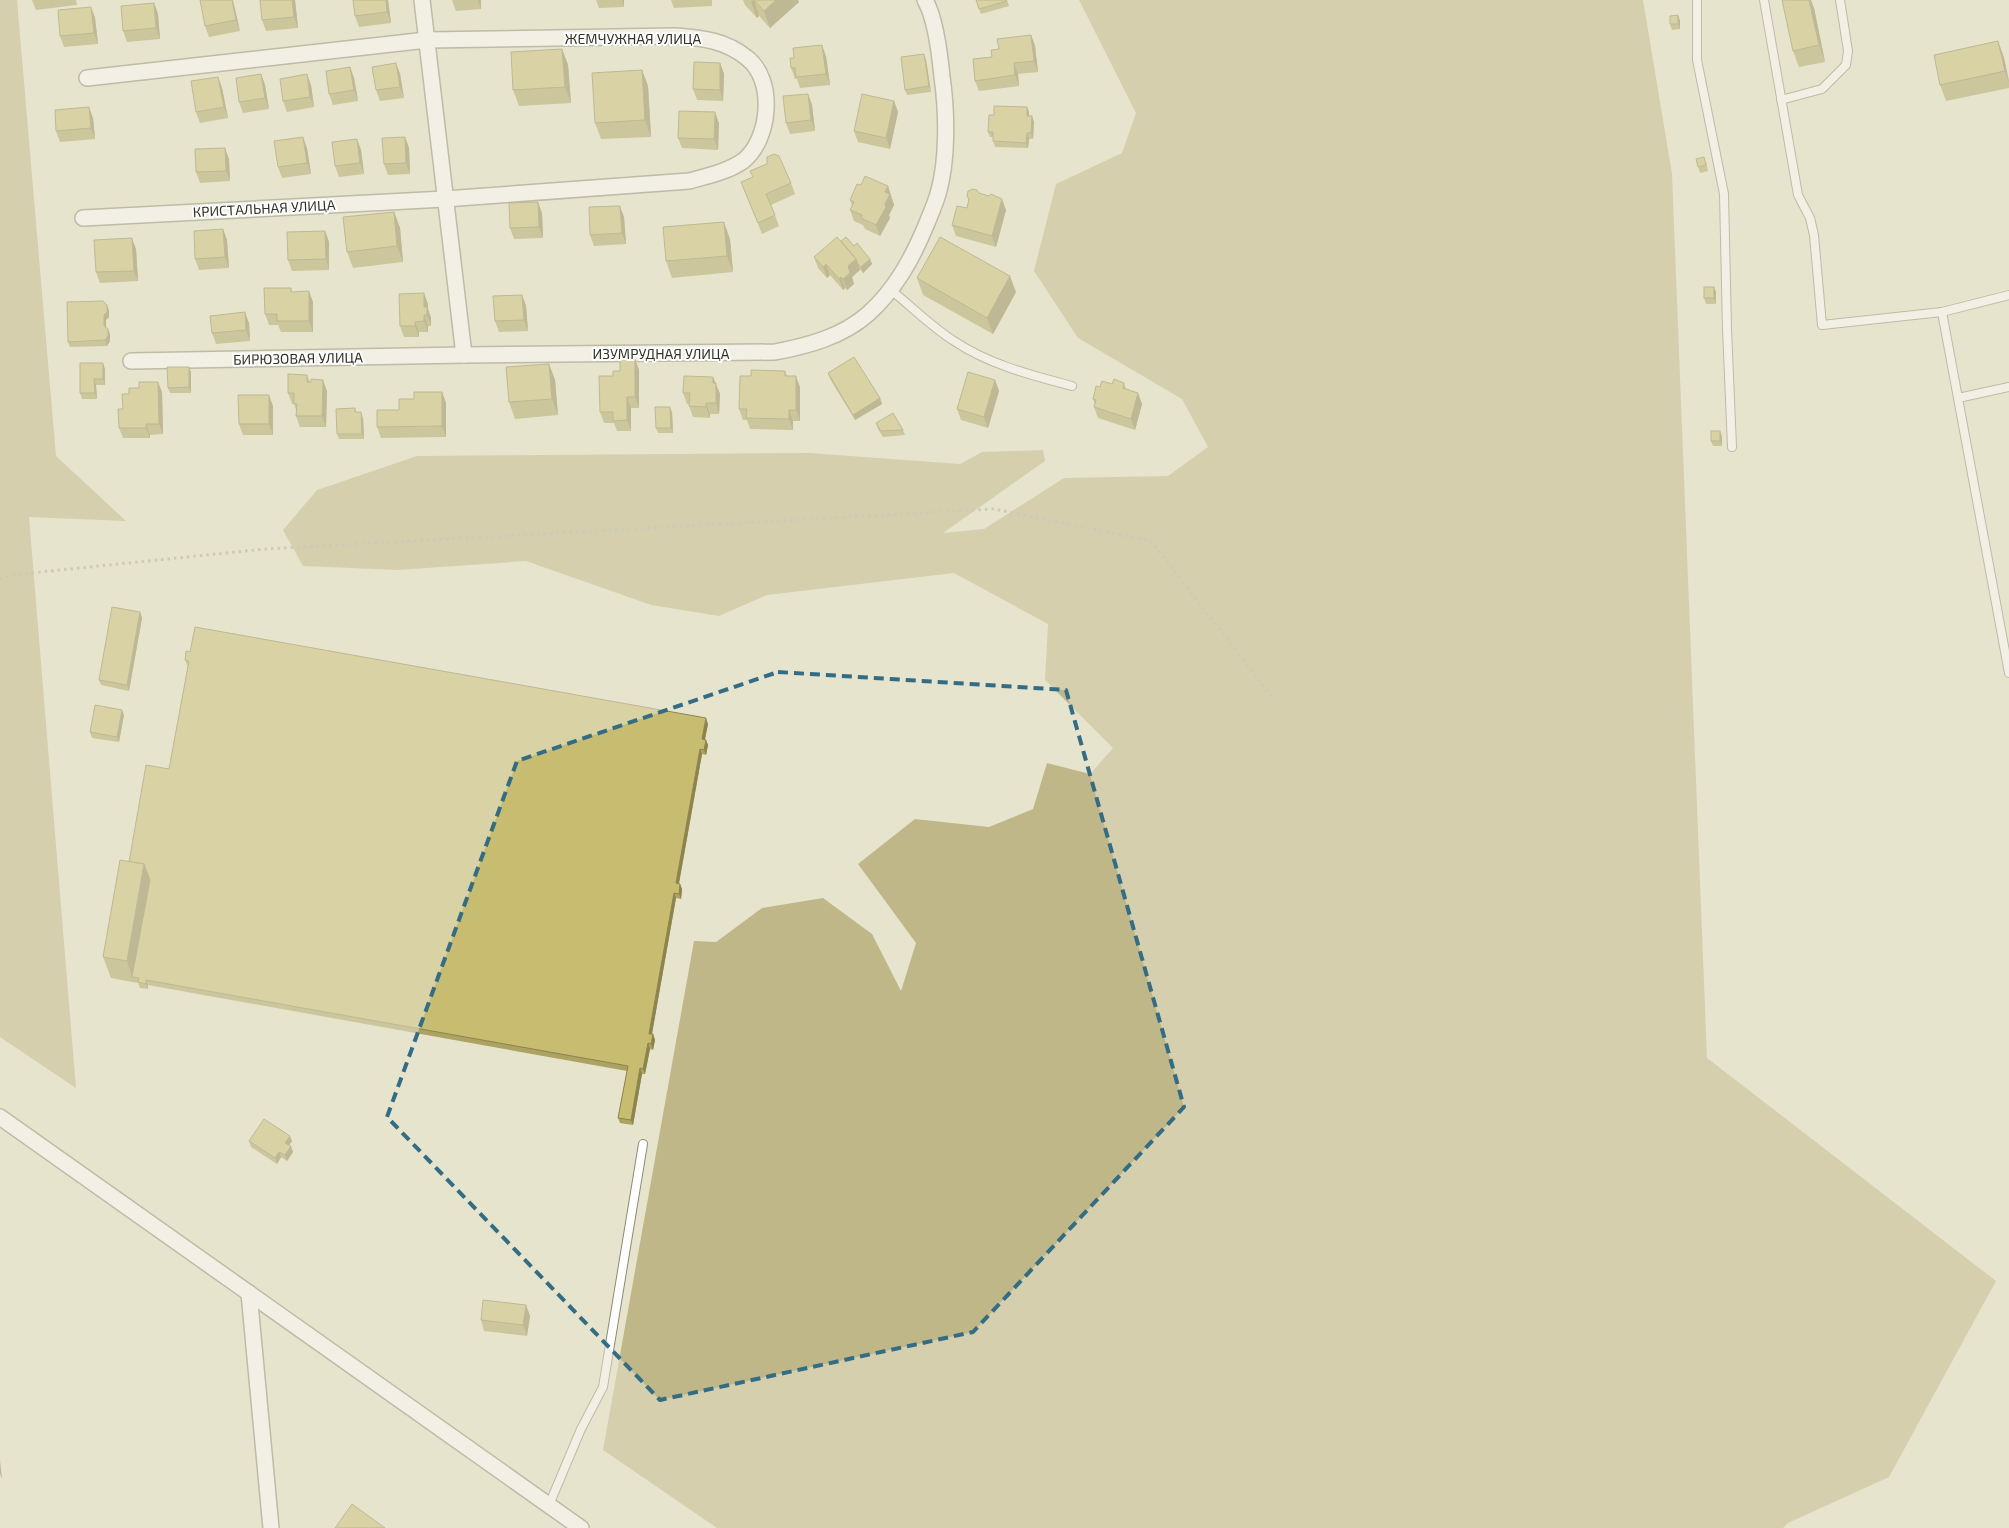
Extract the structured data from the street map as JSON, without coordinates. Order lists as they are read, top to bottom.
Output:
{
  "streets": {
    "street": [
      "ЖЕМЧУЖНАЯ УЛИЦА",
      "КРИСТАЛЬНАЯ УЛИЦА",
      "ИЗУМРУДНАЯ УЛИЦА",
      "БИРЮЗОВАЯ УЛИЦА"
    ]
  },
  "crossings": [
    ["ЖЕМЧУЖНАЯ УЛИЦА", "КРИСТАЛЬНАЯ УЛИЦА"],
    ["ИЗУМРУДНАЯ УЛИЦА", "БИРЮЗОВАЯ УЛИЦА"]
  ]
}
